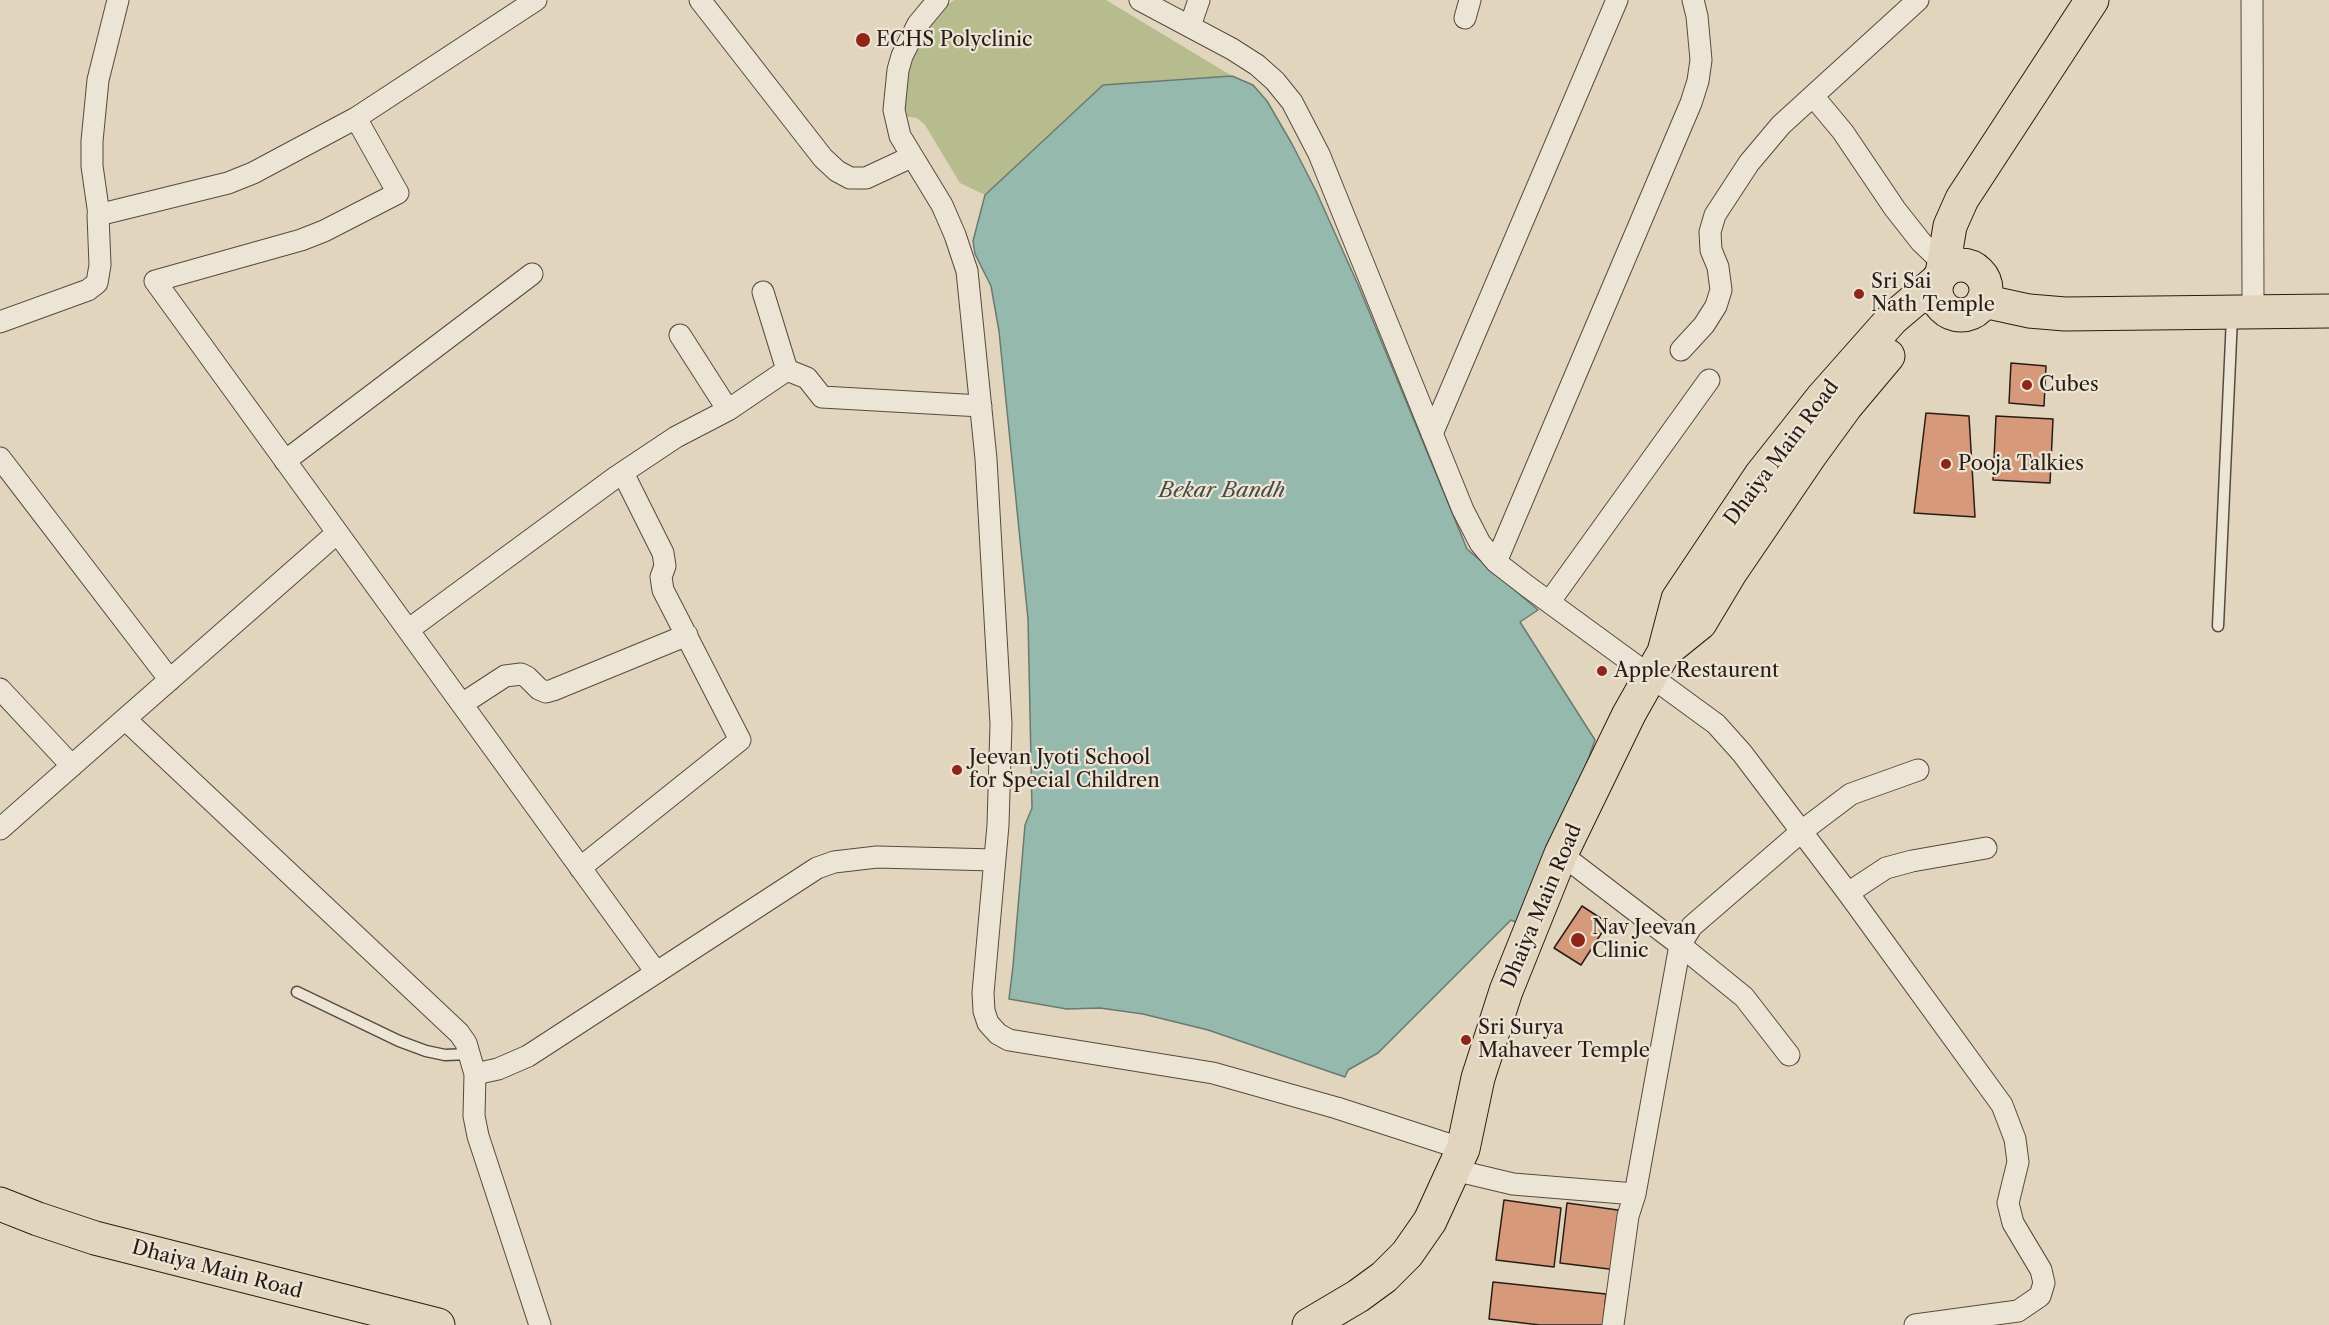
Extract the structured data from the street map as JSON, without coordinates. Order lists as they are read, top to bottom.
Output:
{
  "streets": {
    "main road": ["Dhaiya Main Road"]
  },
  "water": ["Bekar Bandh"],
  "places": [
    "ECHS Polyclinic",
    "Sri Sai Nath Temple",
    "Cubes",
    "Pooja Talkies",
    "Apple Restaurent",
    "Jeevan Jyoti School for Special Children",
    "Nav Jeevan Clinic",
    "Sri Surya Mahaveer Temple"
  ]
}
